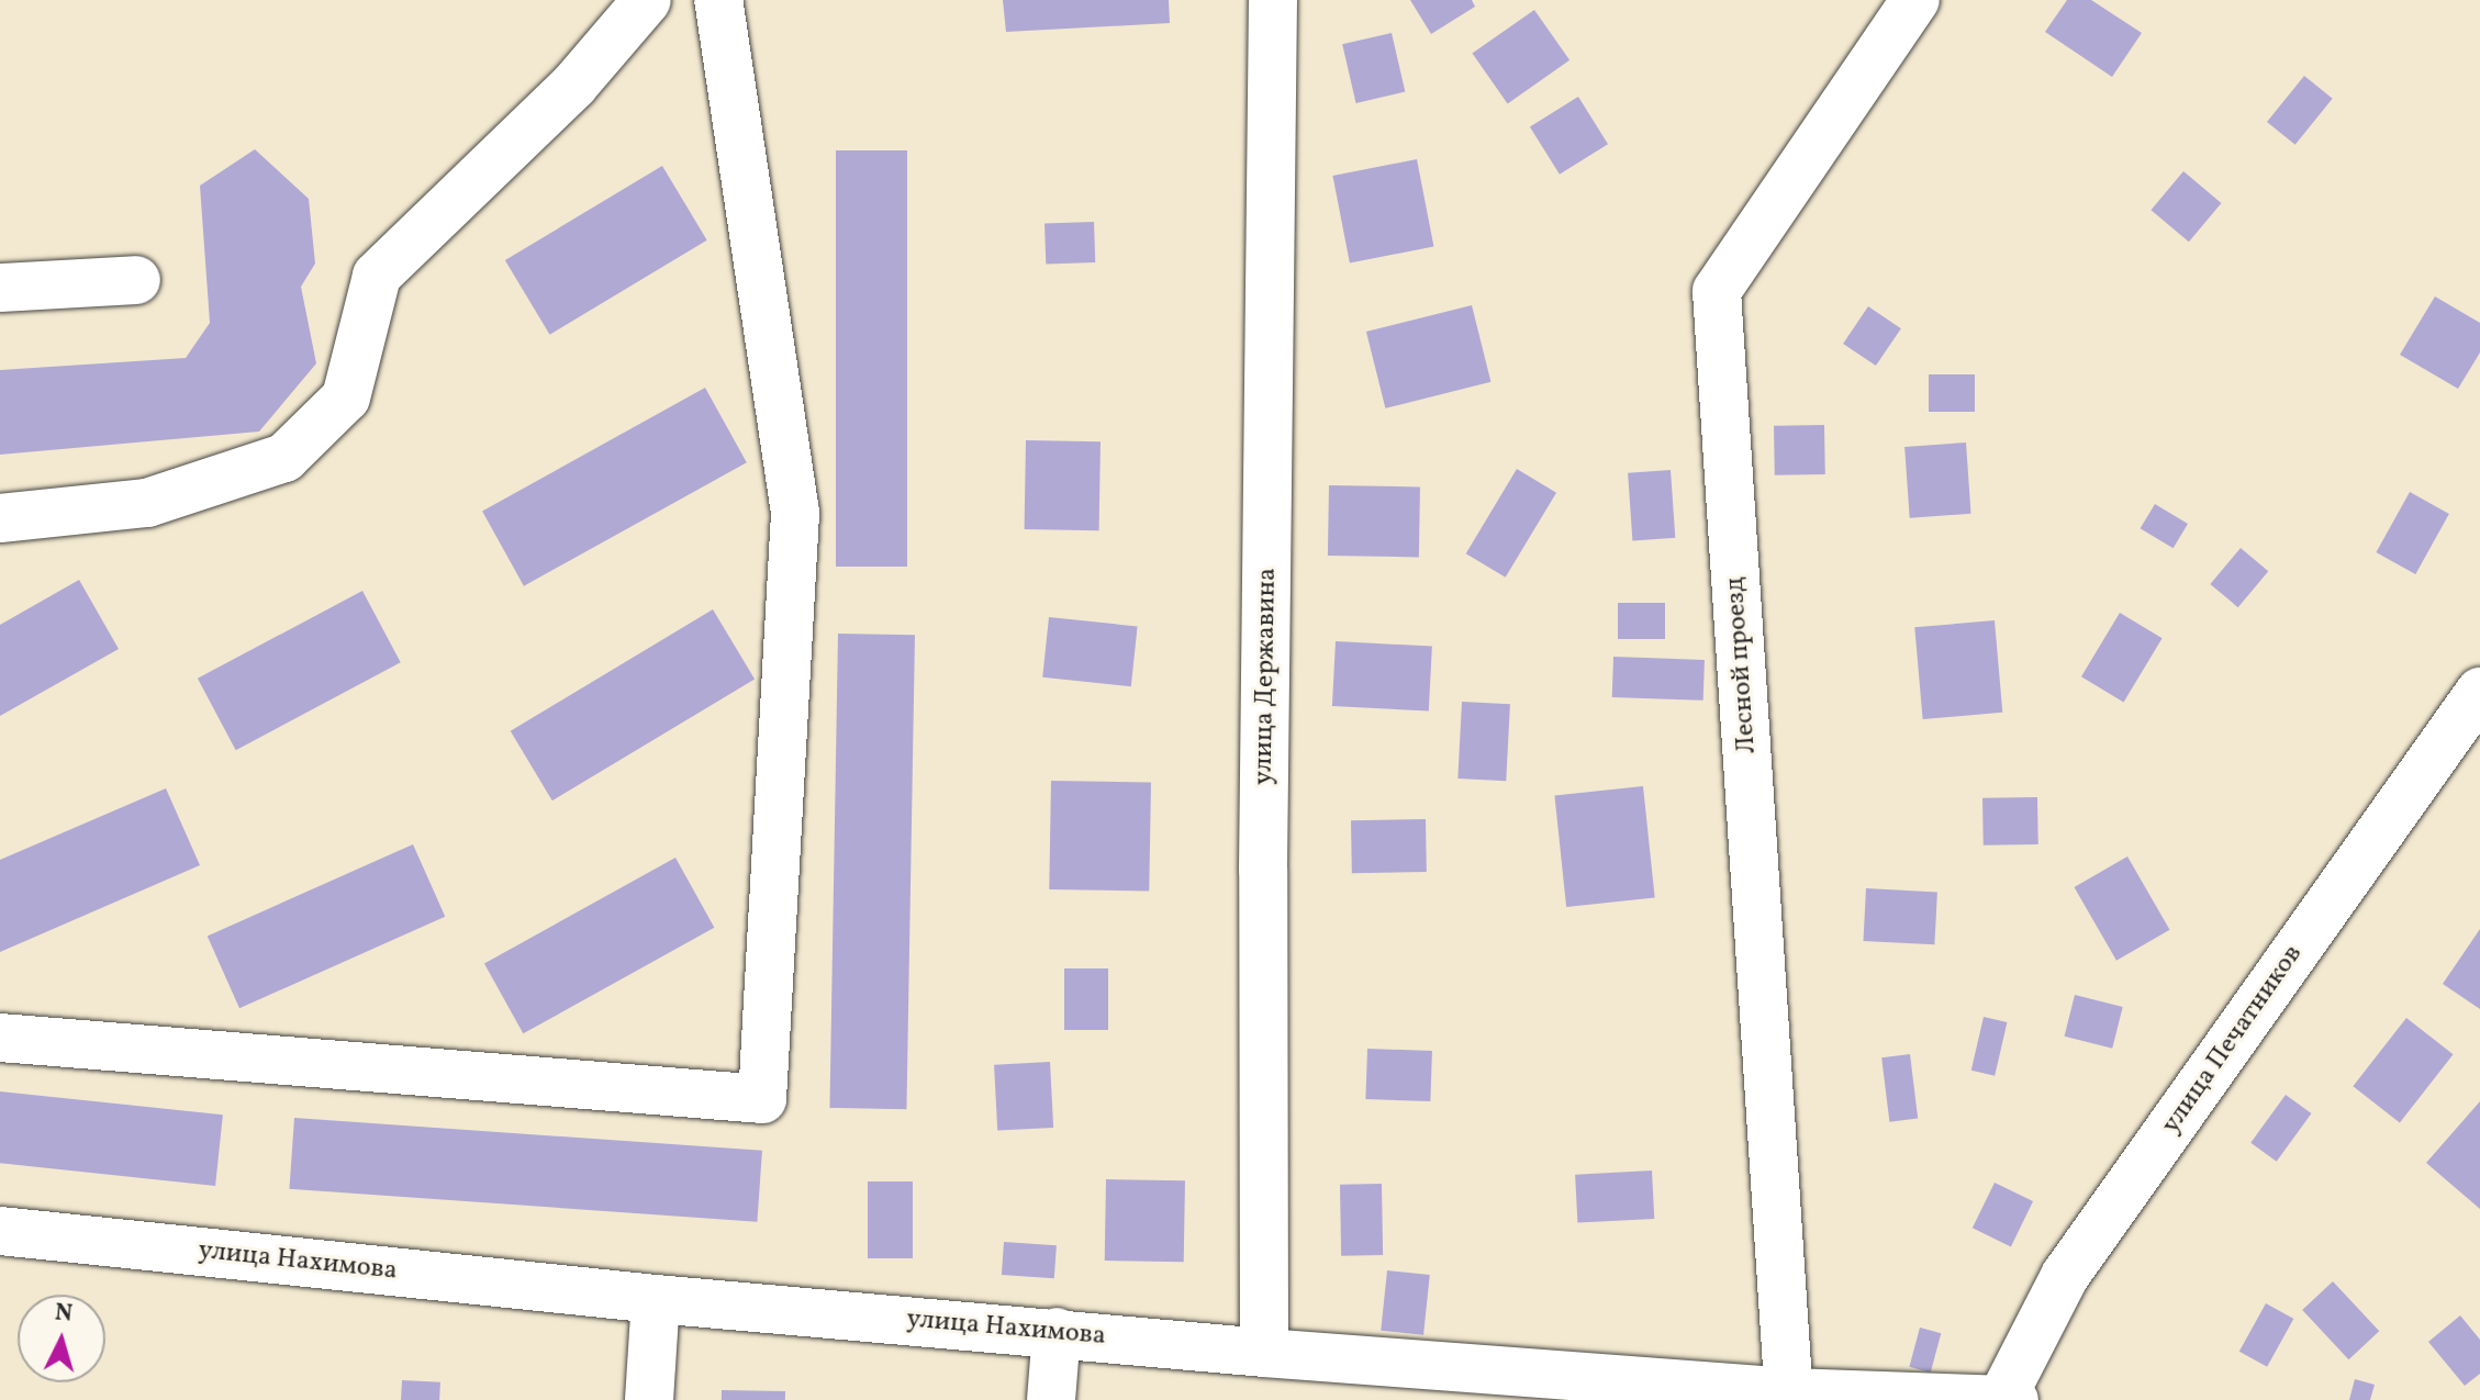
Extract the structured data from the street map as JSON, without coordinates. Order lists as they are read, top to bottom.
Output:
{
  "streets": {
    "street": [
      "Лесной проезд",
      "улица Державина",
      "улица Печатников",
      "улица Нахимова"
    ]
  },
  "crossings": [
    ["Лесной проезд", "улица Нахимова"],
    ["улица Державина", "улица Нахимова"],
    ["улица Печатников", "улица Нахимова"]
  ],
  "north": "top"
}
